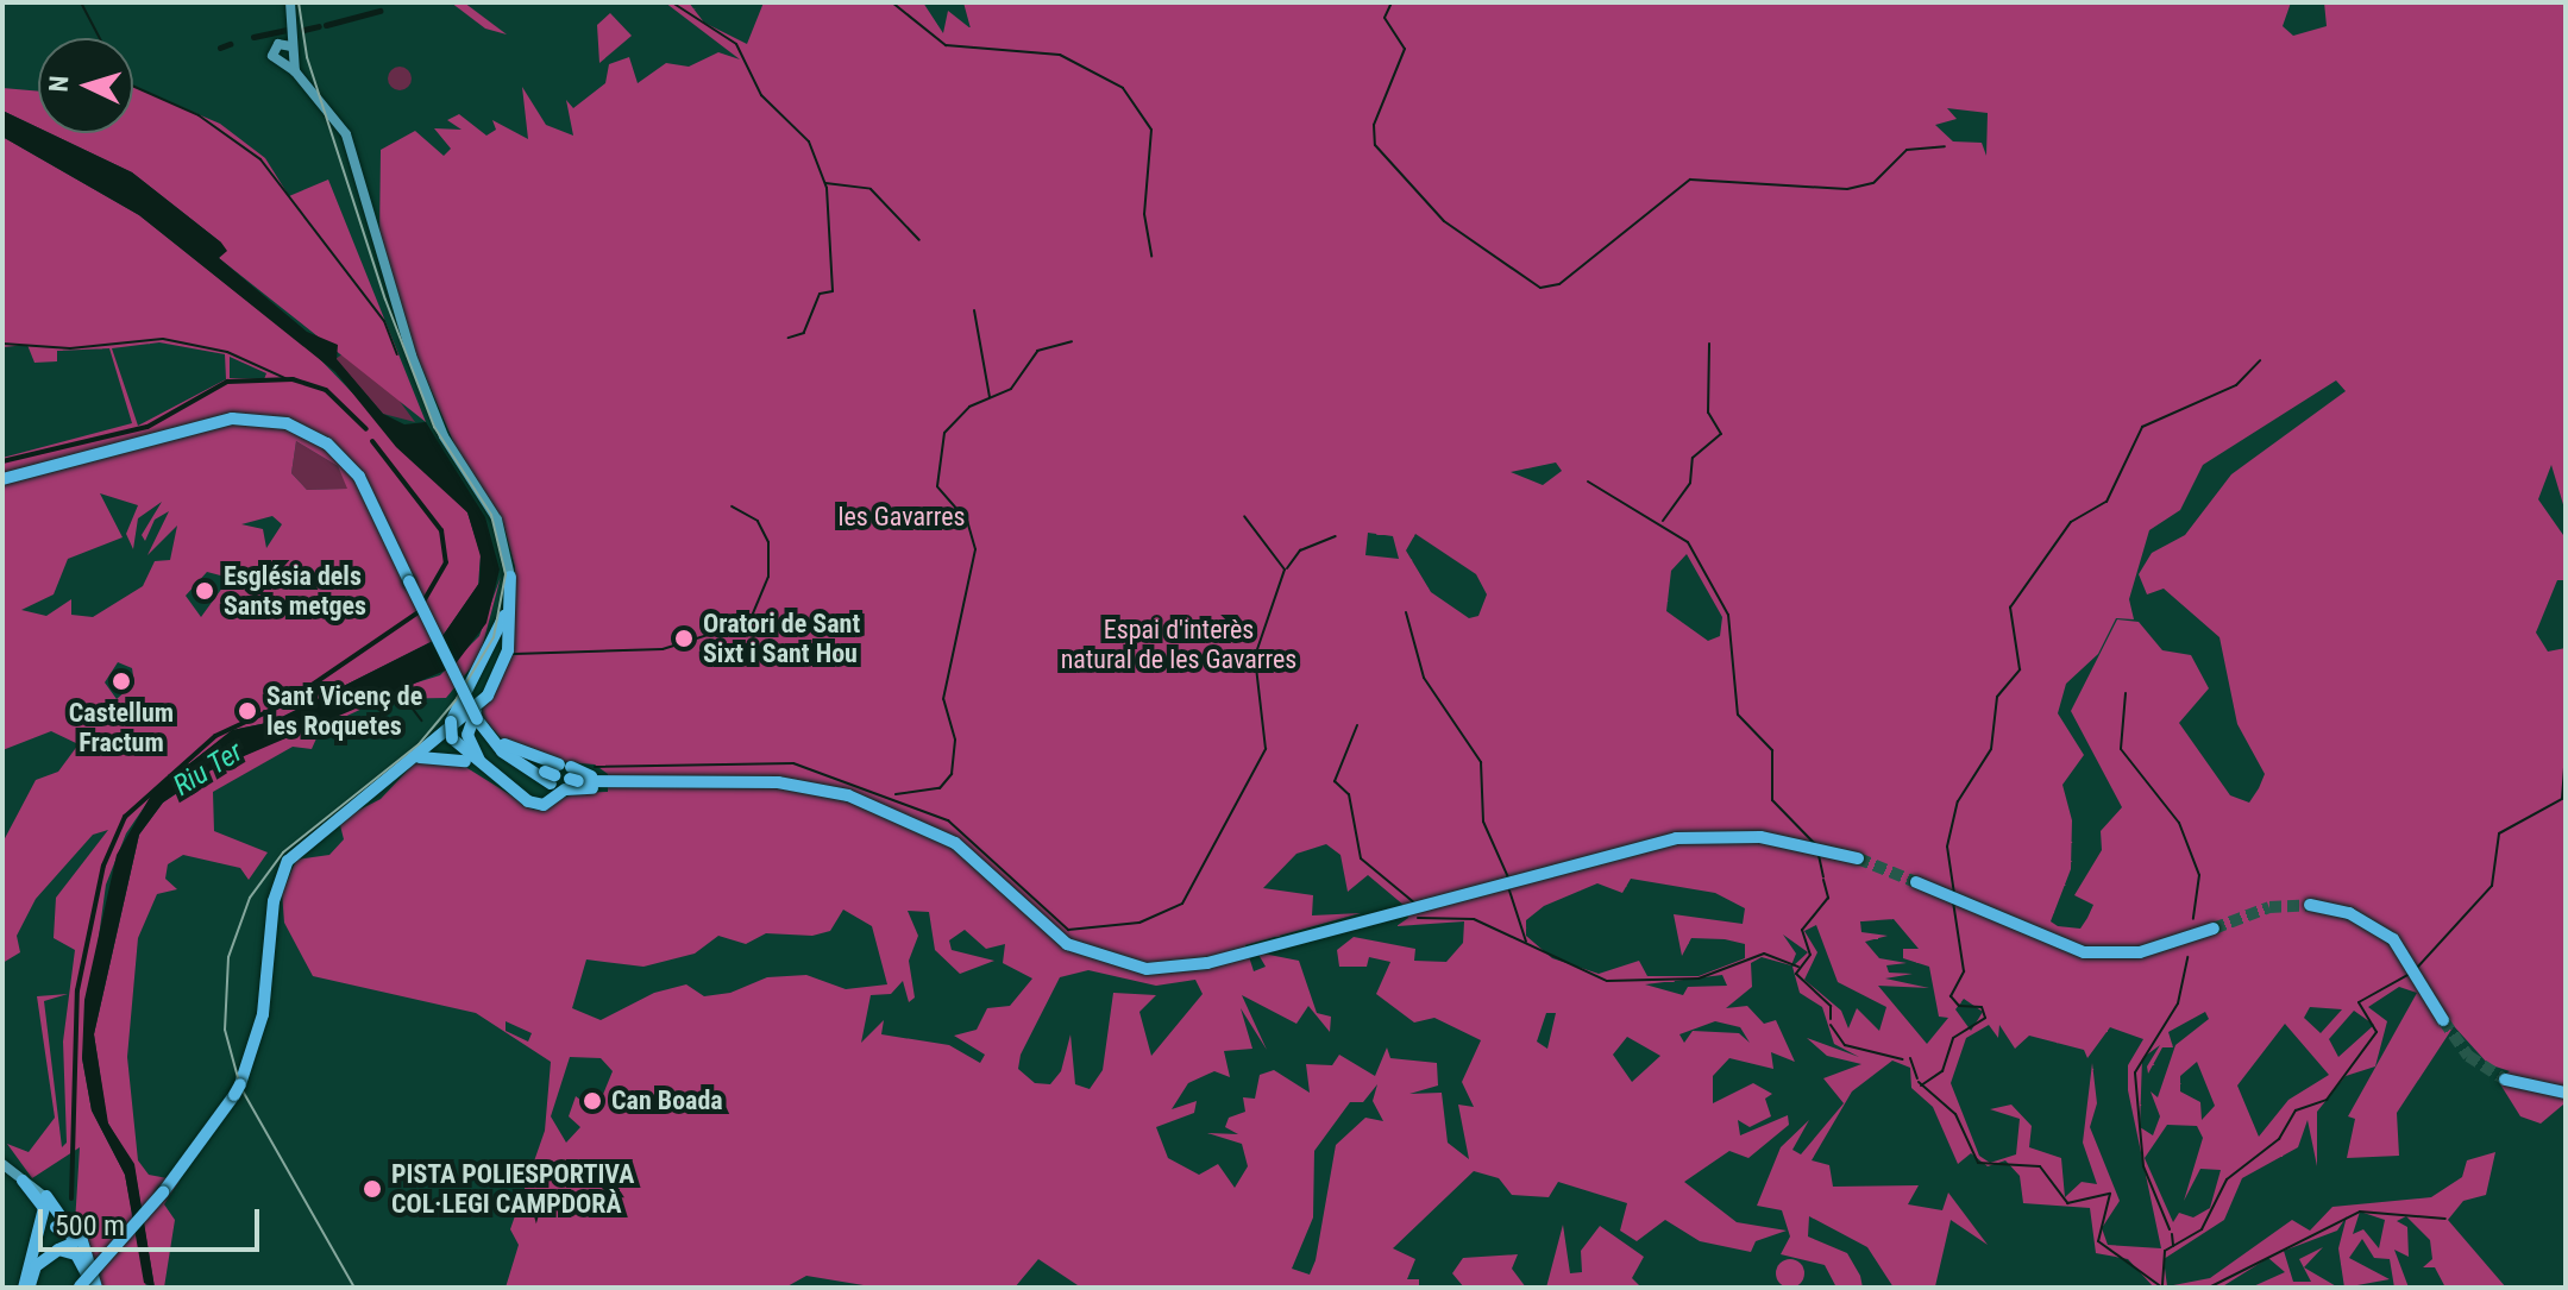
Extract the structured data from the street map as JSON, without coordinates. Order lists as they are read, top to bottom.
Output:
{
  "water": ["Riu Ter"],
  "parks": ["les Gavarres", "Espai d'interès natural de les Gavarres"],
  "places": [
    "Església dels Sants metges",
    "Oratori de Sant Sixt i Sant Hou",
    "Castellum Fractum",
    "Sant Vicenç de les Roquetes",
    "Can Boada",
    "PISTA POLIESPORTIVA COL·LEGI CAMPDORÀ"
  ],
  "scale_bar": "500 m",
  "north": "left"
}
